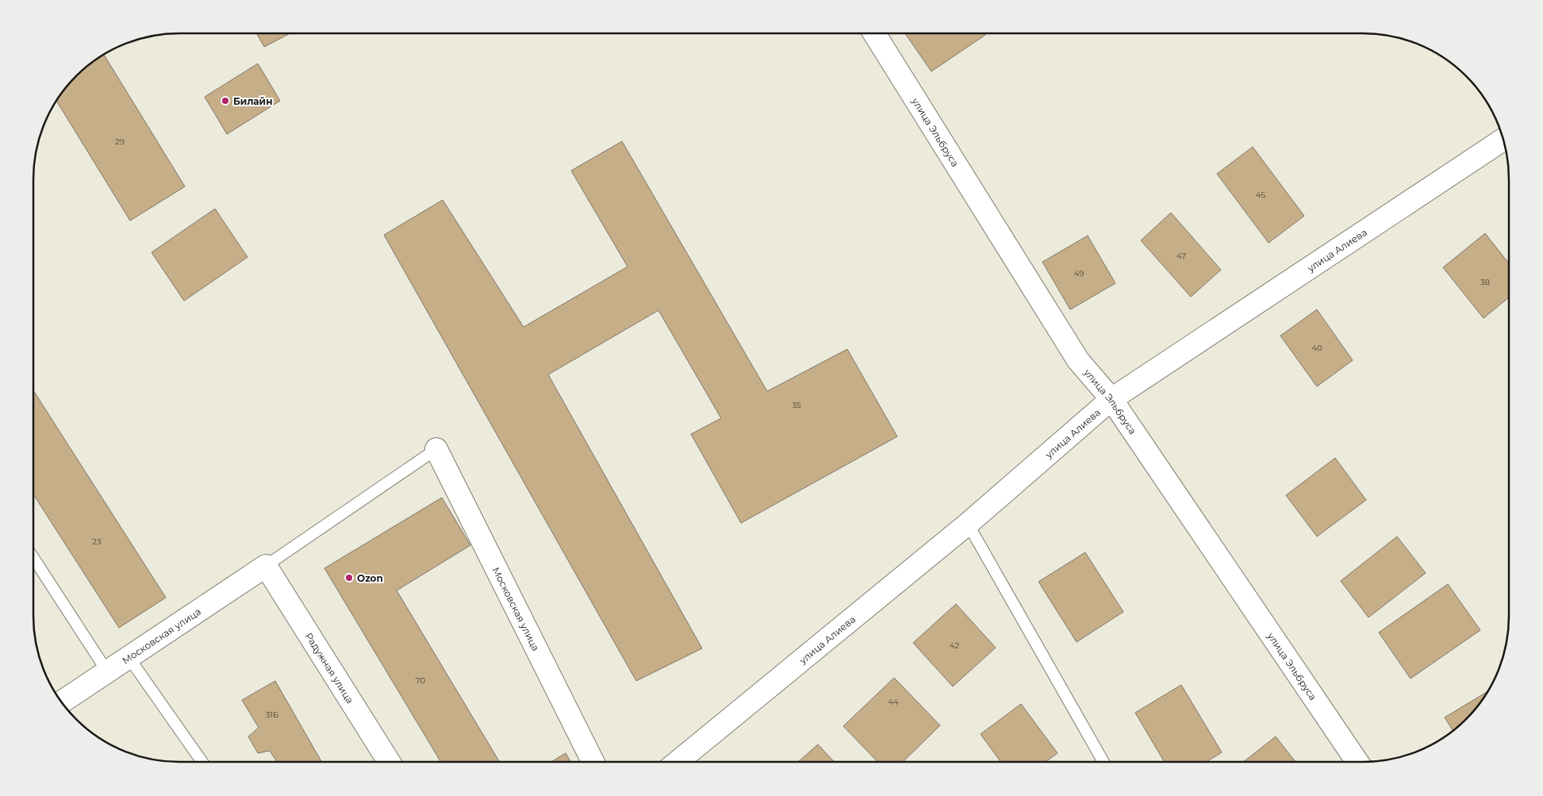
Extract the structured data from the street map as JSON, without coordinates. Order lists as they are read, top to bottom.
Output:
{
  "streets": {
    "street": [
      "улица Эльбруса",
      "улица Алиева",
      "Московская улица",
      "Радужная улица"
    ]
  },
  "crossings": [
    ["улица Эльбруса", "улица Алиева"],
    ["Московская улица", "Радужная улица"]
  ],
  "places": ["Билайн", "Ozon"],
  "house_numbers": [
    "29",
    "45",
    "47",
    "49",
    "38",
    "40",
    "35",
    "23",
    "42",
    "70",
    "44",
    "31Б"
  ]
}
